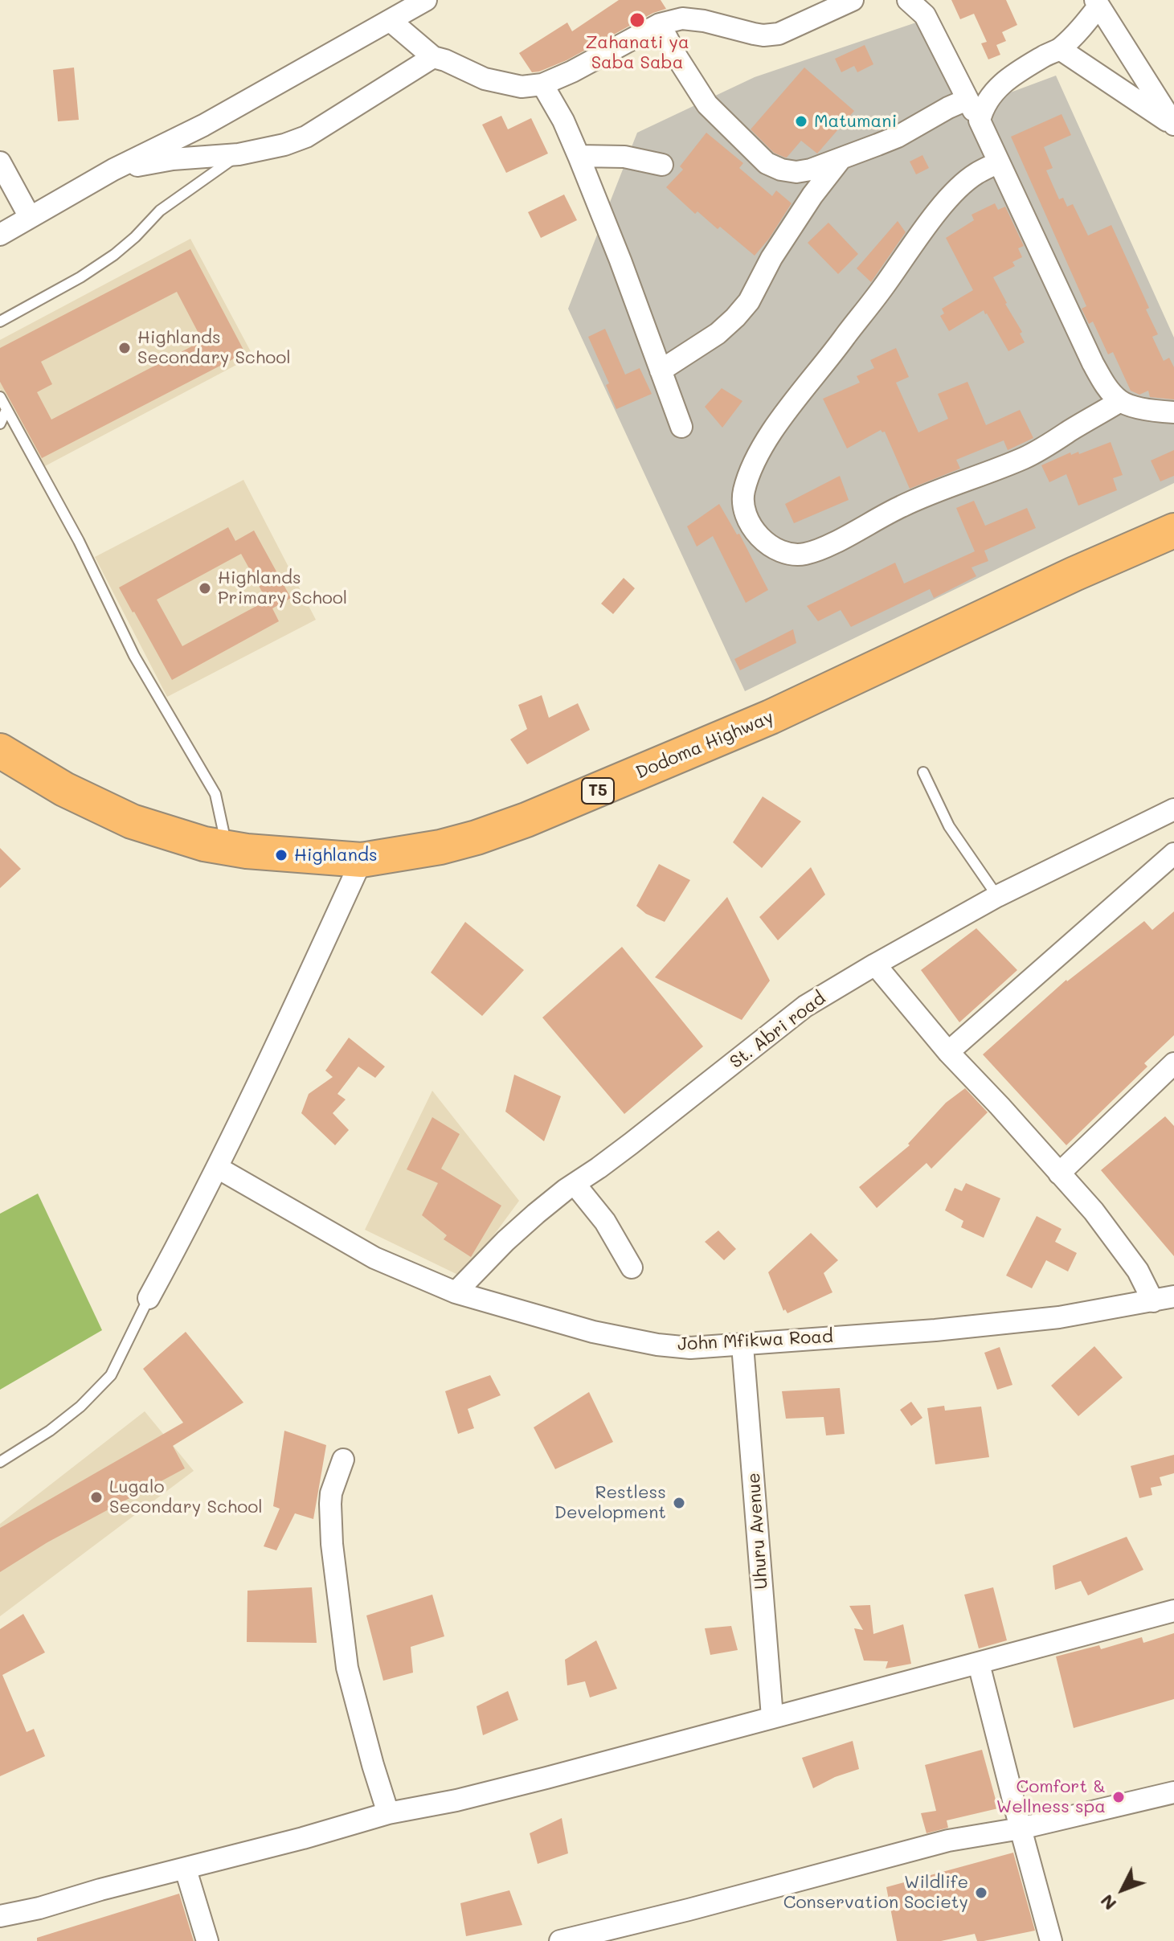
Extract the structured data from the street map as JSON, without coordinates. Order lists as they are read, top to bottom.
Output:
{
  "streets": {
    "highway": ["Dodoma Highway", "T5"],
    "street": ["St. Abri road", "John Mfikwa Road", "Uhuru Avenue"]
  },
  "crossings": [
    ["St. Abri road", "John Mfikwa Road"],
    ["John Mfikwa Road", "Uhuru Avenue"]
  ],
  "places": [
    "Zahanati ya Saba Saba",
    "Matumani",
    "Highlands Secondary School",
    "Highlands Primary School",
    "Highlands",
    "Lugalo Secondary School",
    "Restless Development",
    "Comfort & Wellness spa",
    "Wildlife Conservation Society"
  ],
  "north": "bottom left"
}
